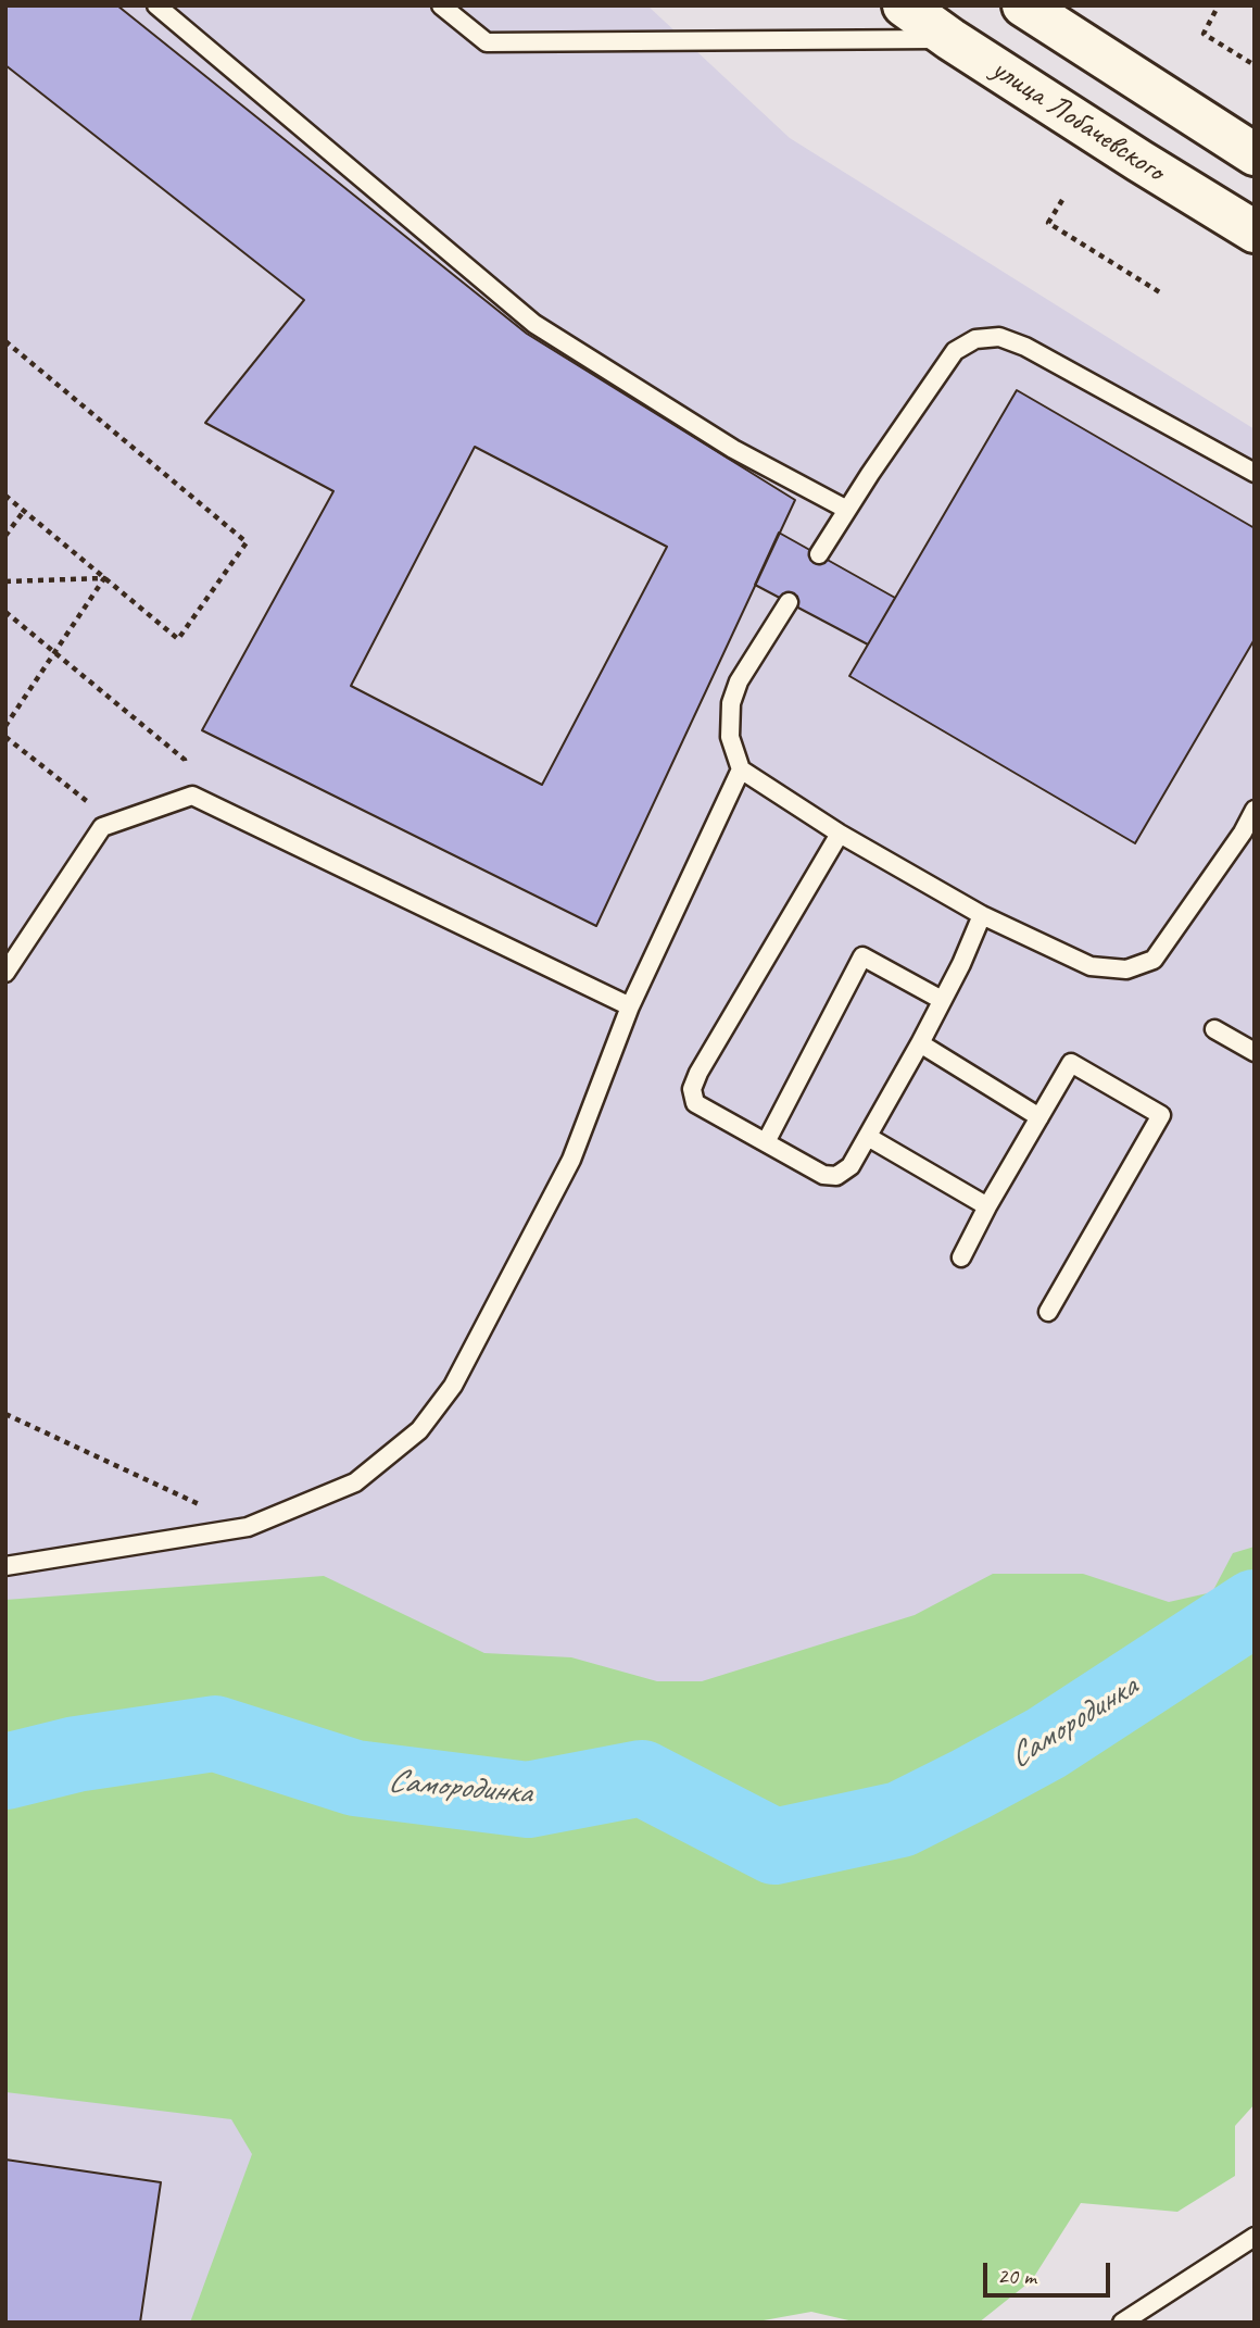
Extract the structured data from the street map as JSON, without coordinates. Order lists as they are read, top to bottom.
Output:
{
  "streets": {
    "main road": ["улица Лобачевского"]
  },
  "water": ["Самородинка"],
  "scale_bar": "20 m"
}
